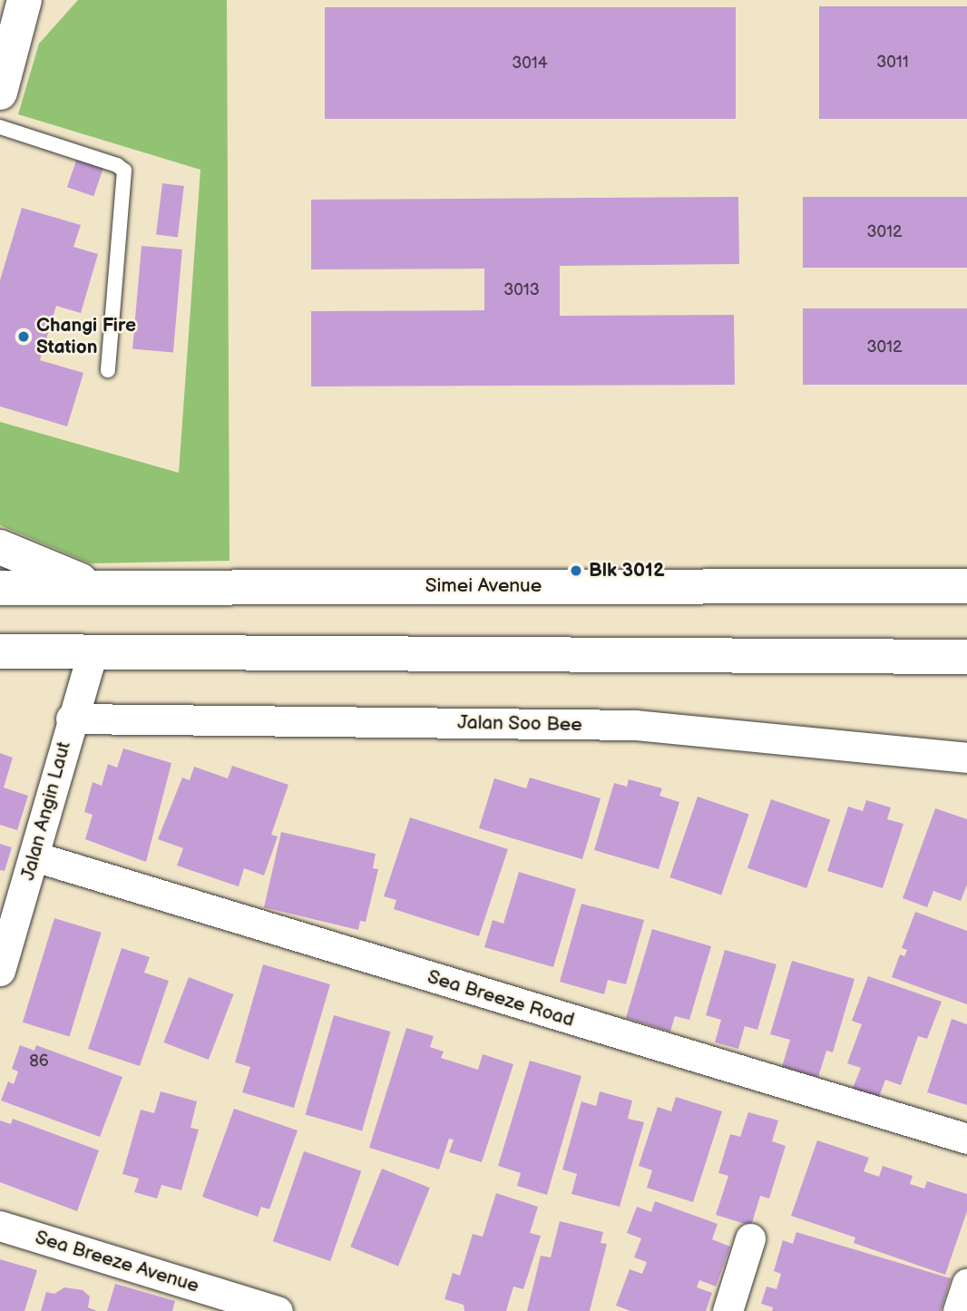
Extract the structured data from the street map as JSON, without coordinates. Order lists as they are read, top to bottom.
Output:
{
  "streets": {
    "main road": ["Simei Avenue"],
    "street": [
      "Jalan Soo Bee",
      "Jalan Angin Laut",
      "Sea Breeze Road",
      "Sea Breeze Avenue"
    ]
  },
  "crossings": [
    ["Jalan Soo Bee", "Jalan Angin Laut"],
    ["Jalan Angin Laut", "Sea Breeze Road"]
  ],
  "places": ["Changi Fire Station", "Blk 3012"],
  "house_numbers": [
    "3011",
    "3014",
    "3012",
    "3013",
    "3012",
    "86"
  ]
}
